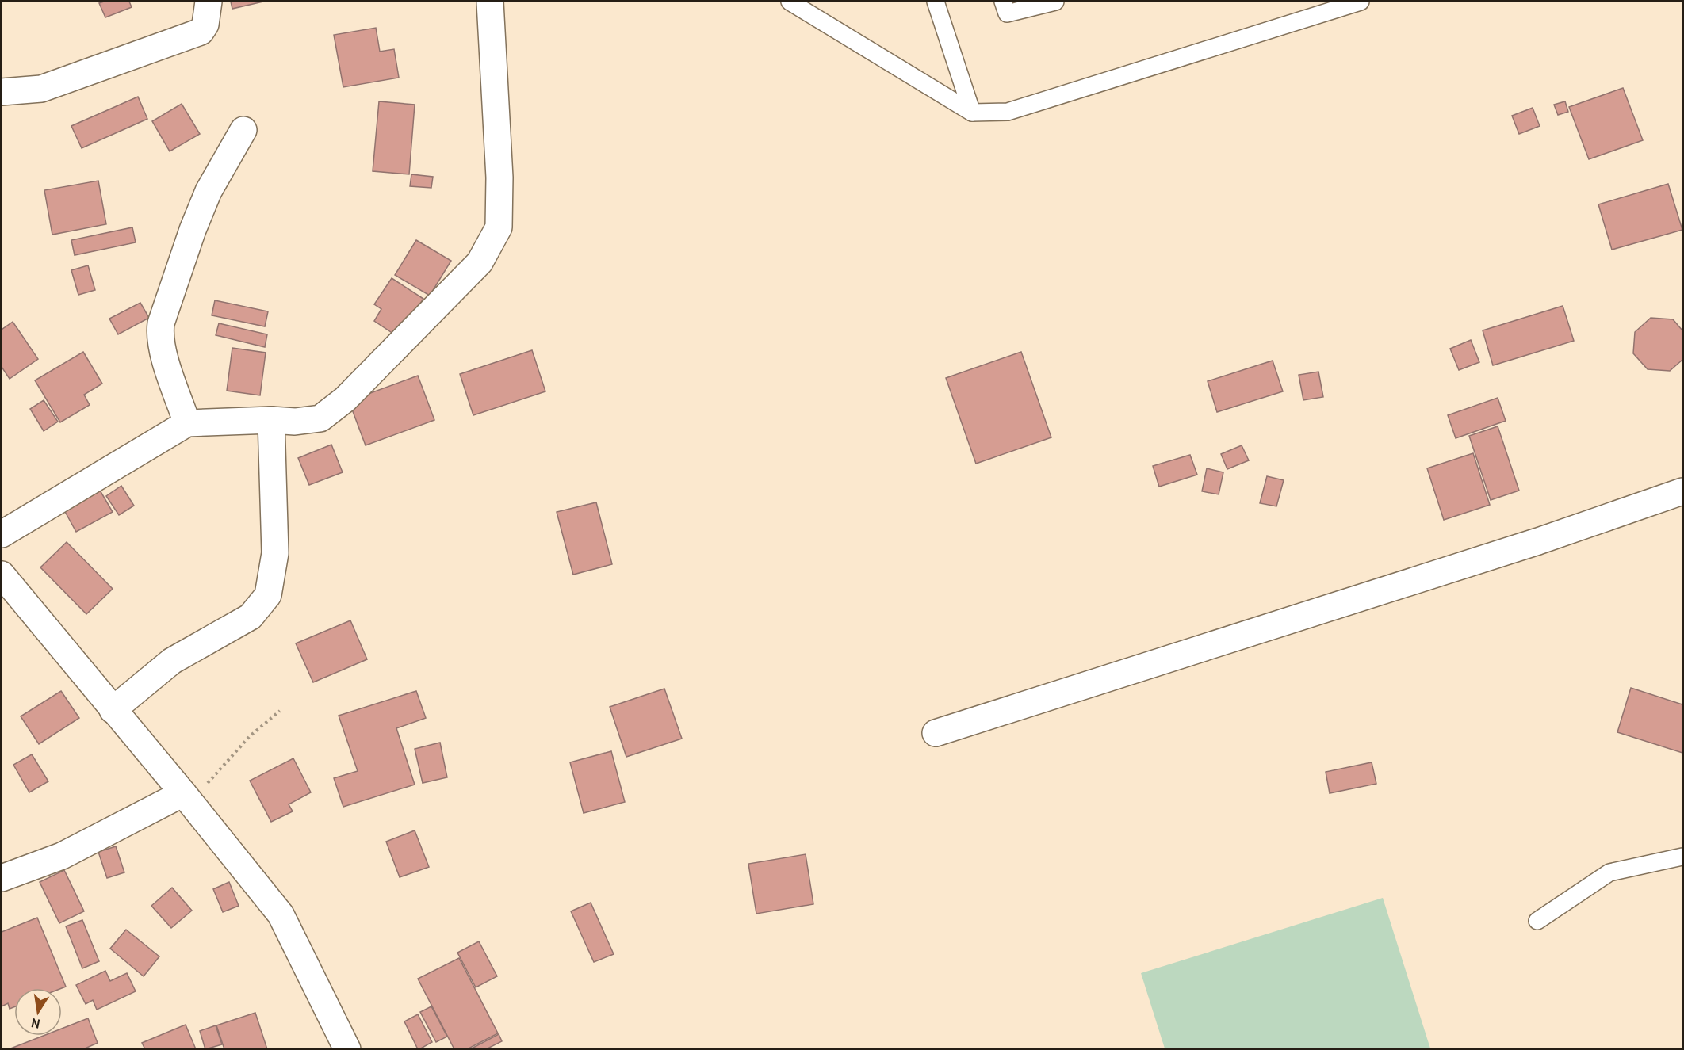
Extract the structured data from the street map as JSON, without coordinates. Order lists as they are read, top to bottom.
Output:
{
  "north": "bottom"
}
